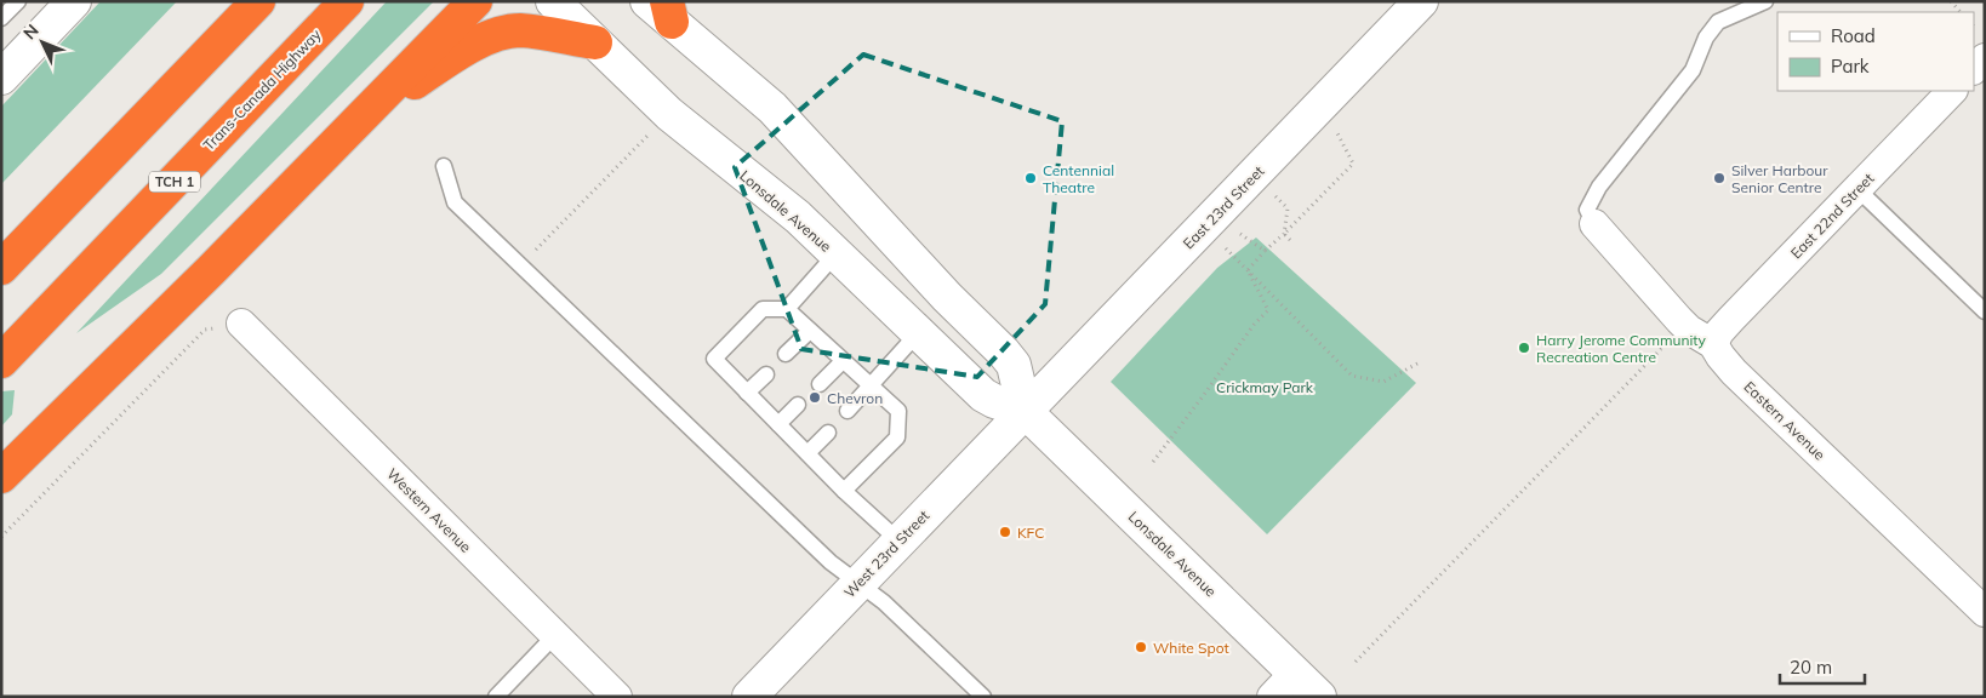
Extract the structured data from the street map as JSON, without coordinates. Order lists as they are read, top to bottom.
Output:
{
  "streets": {
    "highway": ["Trans-Canada Highway", "TCH 1"],
    "main road": ["East 23rd Street", "Lonsdale Avenue", "West 23rd Street"],
    "street": ["East 22nd Street", "Eastern Avenue", "Western Avenue"]
  },
  "crossings": [
    ["East 23rd Street", "Lonsdale Avenue"],
    ["East 23rd Street", "West 23rd Street"],
    ["Lonsdale Avenue", "West 23rd Street"],
    ["East 22nd Street", "Eastern Avenue"]
  ],
  "parks": ["Crickmay Park"],
  "places": [
    "Centennial Theatre",
    "Silver Harbour Senior Centre",
    "Harry Jerome Community Recreation Centre",
    "Chevron",
    "KFC",
    "White Spot"
  ],
  "legend": ["Road", "Park"],
  "scale_bar": "20 m",
  "north": "top left"
}
